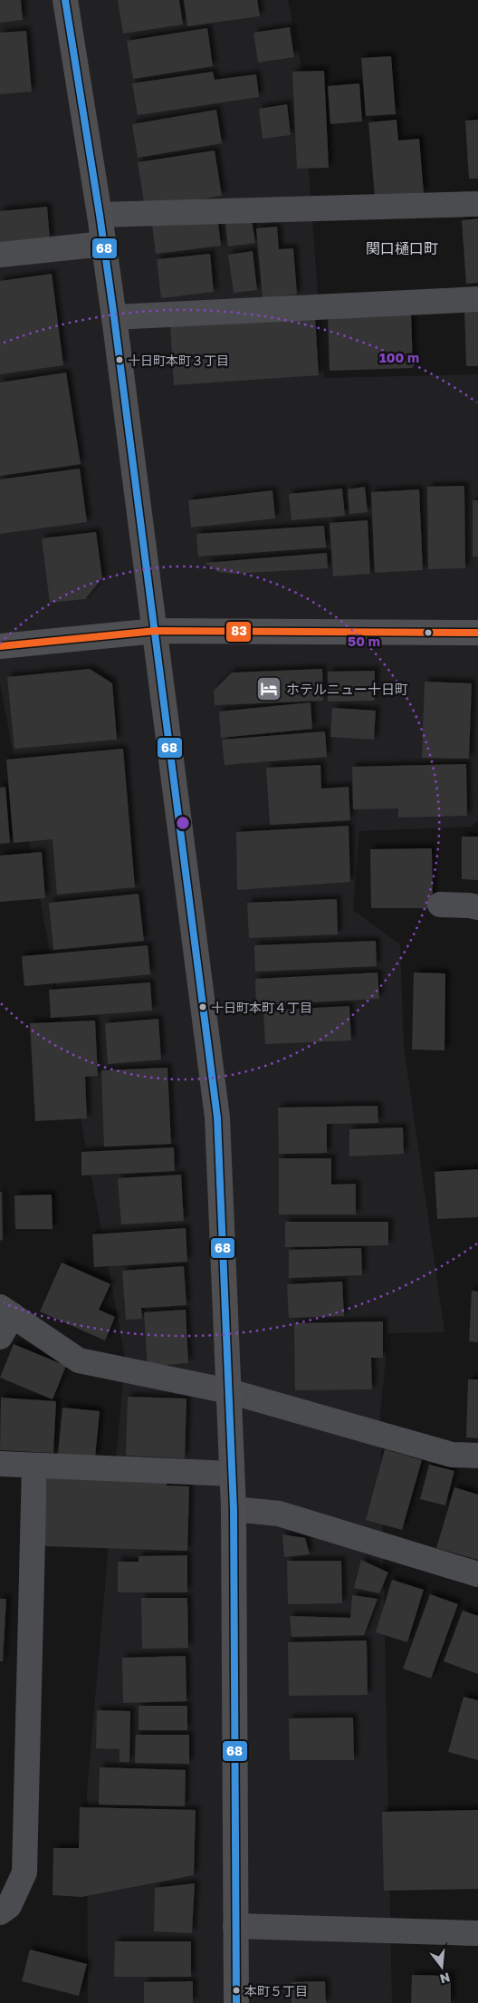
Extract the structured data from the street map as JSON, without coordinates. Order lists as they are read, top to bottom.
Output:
{
  "districts": ["関口樋口町"],
  "places": {
    "other": ["十日町本町３丁目", "十日町本町４丁目", "本町５丁目"],
    "hotel": ["ホテルニュー十日町"]
  },
  "lines": ["transit line 68", "transit line 83"],
  "north": "bottom",
  "rings": ["100 m", "50 m"]
}
